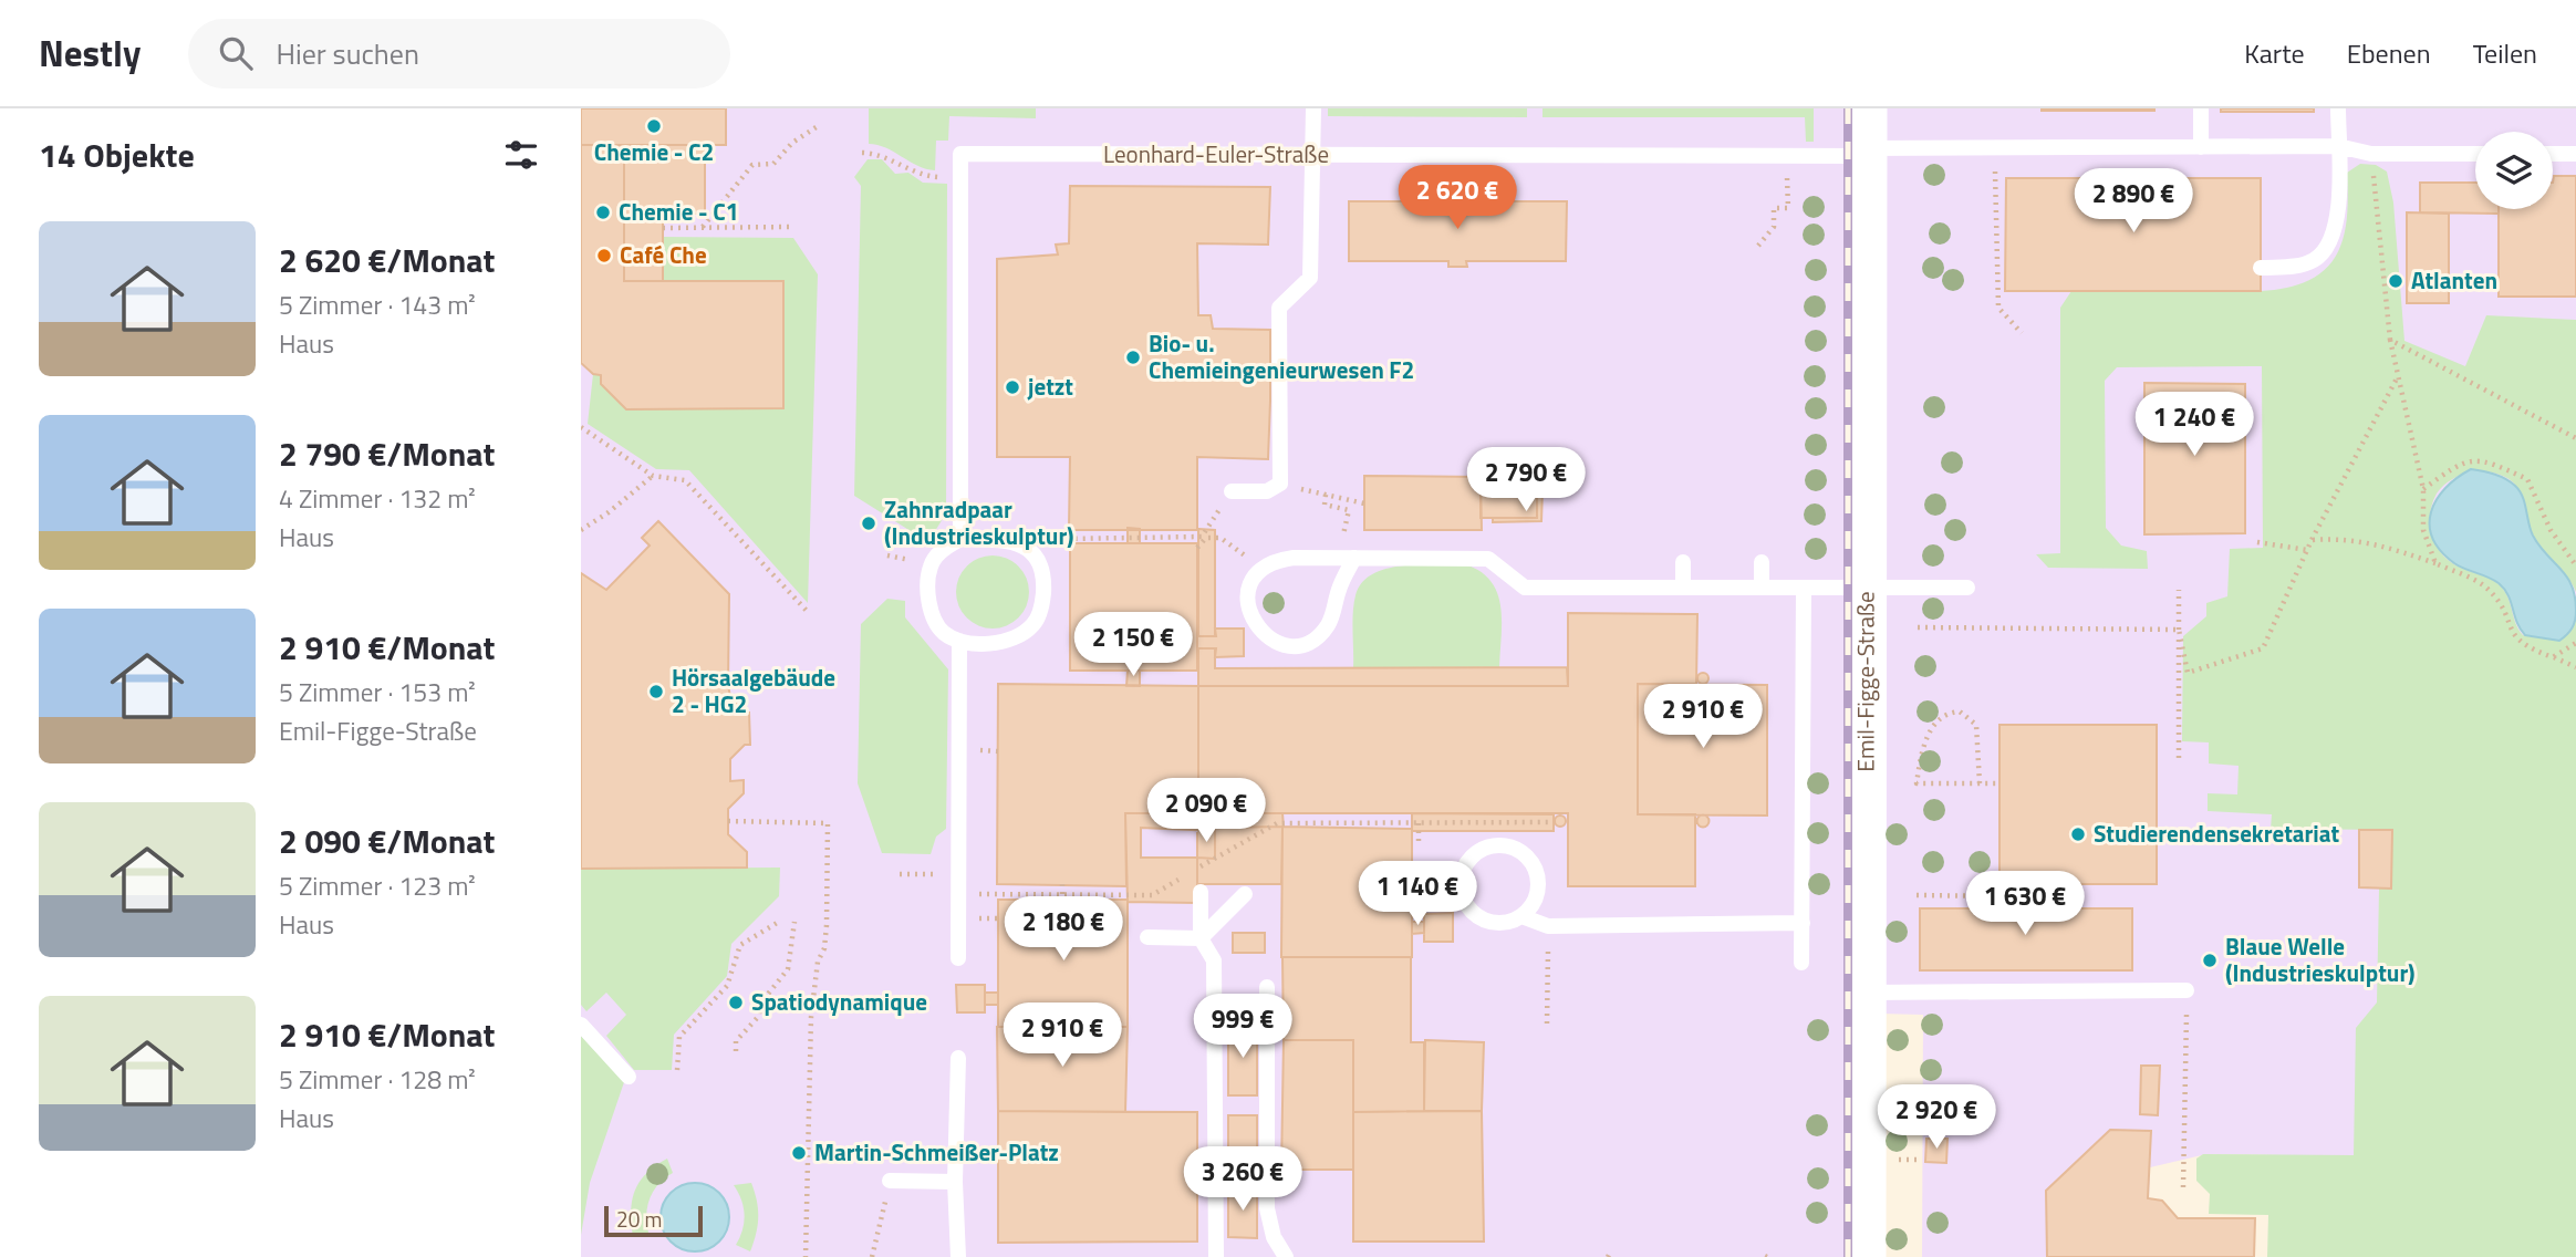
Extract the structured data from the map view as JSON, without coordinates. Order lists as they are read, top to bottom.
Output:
{
  "streets": {
    "street": ["Emil-Figge-Straße"],
    "lane": ["Leonhard-Euler-Straße"]
  },
  "crossings": [
    ["Leonhard-Euler-Straße", "Emil-Figge-Straße"]
  ],
  "places": [
    "Chemie - C2",
    "Chemie - C1",
    "Café Che",
    "Atlanten",
    "Bio- u. Chemieingenieurwesen F2",
    "jetzt",
    "Zahnradpaar (Industrieskulptur)",
    "Hörsaalgebäude 2 - HG2",
    "Studierendensekretariat",
    "Blaue Welle (Industrieskulptur)",
    "Spatiodynamique",
    "Martin-Schmeißer-Platz"
  ],
  "scale_bar": "20 m",
  "page": {
    "header": "Nestly",
    "search": "Hier suchen",
    "nav": ["Karte", "Ebenen", "Teilen"],
    "heading": "14 Objekte",
    "price": [
      "2 620 €",
      "2 890 €",
      "1 240 €",
      "2 790 €",
      "2 150 €",
      "2 910 €",
      "2 090 €",
      "1 140 €",
      "1 630 €",
      "2 180 €",
      "999 €",
      "2 910 €",
      "2 920 €",
      "3 260 €"
    ],
    "list": [
      {
        "name": "2 620 €/Monat",
        "note": "5 Zimmer · 143 m² · Haus"
      },
      {
        "name": "2 790 €/Monat",
        "note": "4 Zimmer · 132 m² · Haus"
      },
      {
        "name": "2 910 €/Monat",
        "note": "5 Zimmer · 153 m² · Emil-Figge-Straße"
      },
      {
        "name": "2 090 €/Monat",
        "note": "5 Zimmer · 123 m² · Haus"
      },
      {
        "name": "2 910 €/Monat",
        "note": "5 Zimmer · 128 m² · Haus"
      }
    ],
    "scale": "20 m"
  }
}
